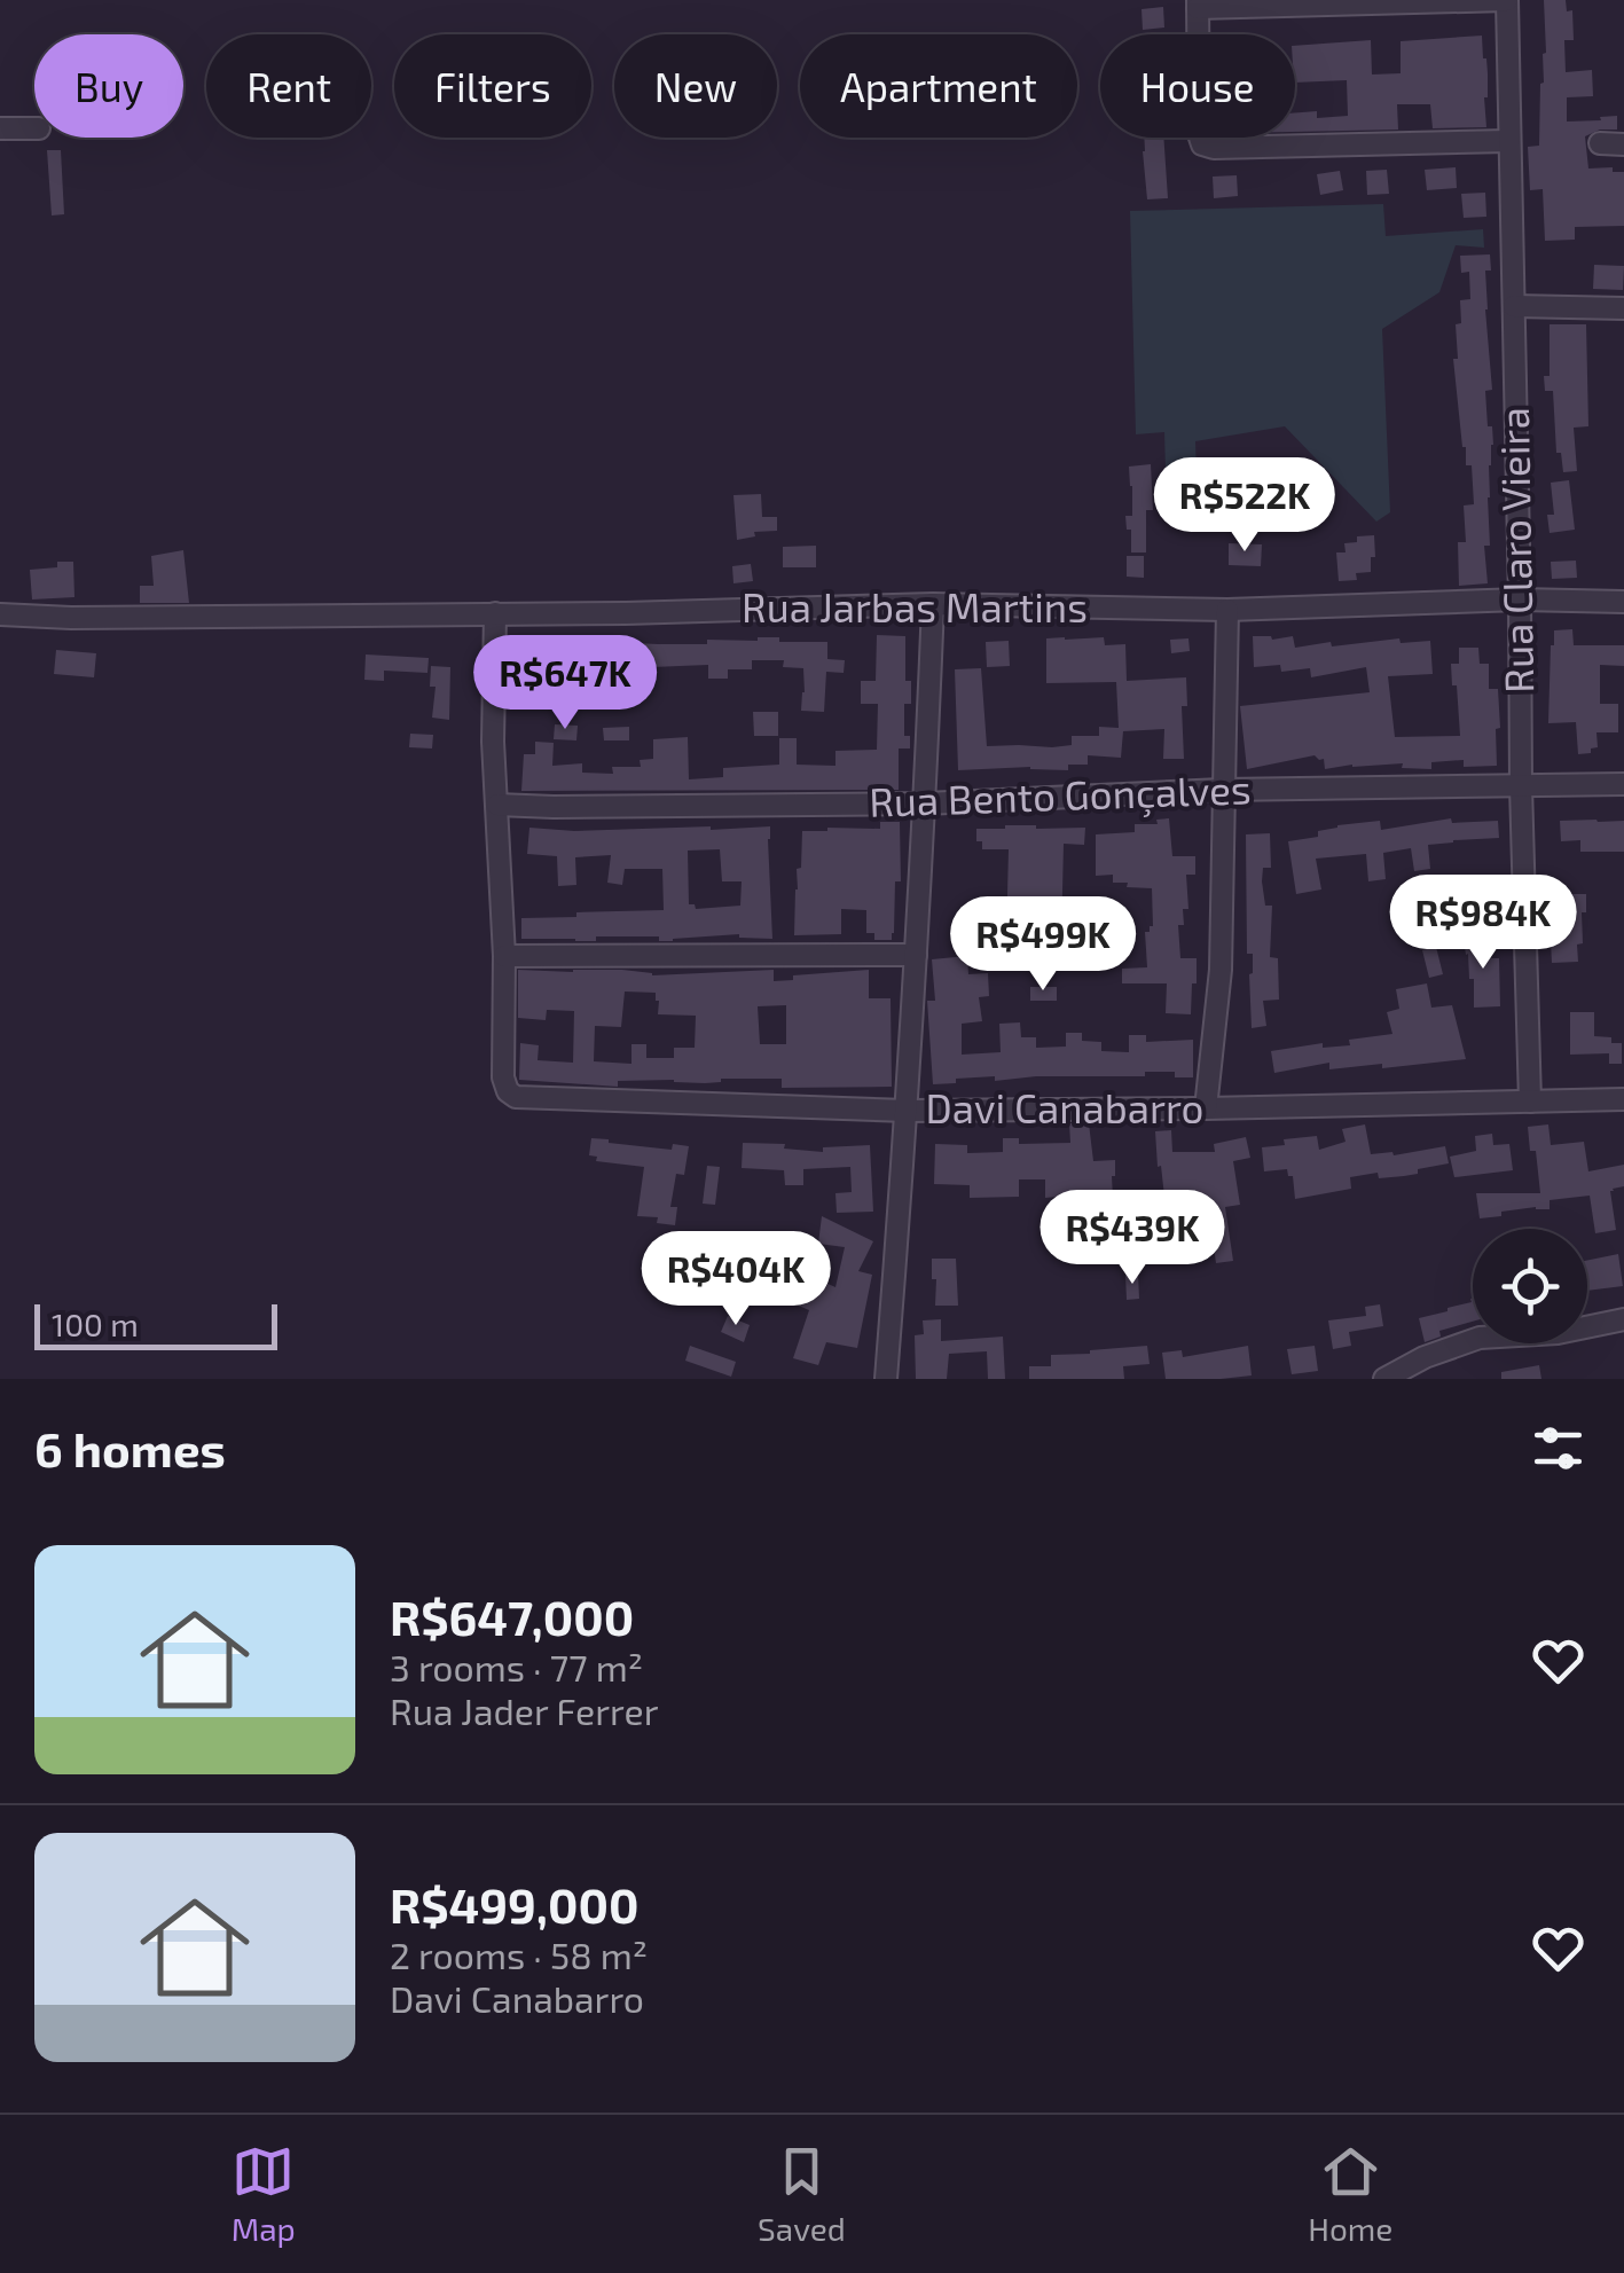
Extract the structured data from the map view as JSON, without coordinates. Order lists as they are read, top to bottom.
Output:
{
  "streets": {
    "street": [
      "Rua Claro Vieira",
      "Rua Jarbas Martins",
      "Rua Bento Gonçalves",
      "Davi Canabarro"
    ]
  },
  "crossings": [
    ["Rua Claro Vieira", "Rua Jarbas Martins"],
    ["Rua Claro Vieira", "Rua Bento Gonçalves"],
    ["Rua Claro Vieira", "Davi Canabarro"]
  ],
  "scale_bar": "100 m",
  "page": {
    "chip": [
      "Buy",
      "Rent",
      "Filters",
      "New",
      "Apartment",
      "House"
    ],
    "price": [
      "R$522K",
      "R$647K",
      "R$984K",
      "R$499K",
      "R$439K",
      "R$404K"
    ],
    "scale": "100 m",
    "heading": "6 homes",
    "list": [
      {
        "name": "R$647,000",
        "note": "3 rooms · 77 m² · Rua Jader Ferrer"
      },
      {
        "name": "R$499,000",
        "note": "2 rooms · 58 m² · Davi Canabarro"
      }
    ],
    "tabs": ["Map", "Saved", "Home"]
  }
}
